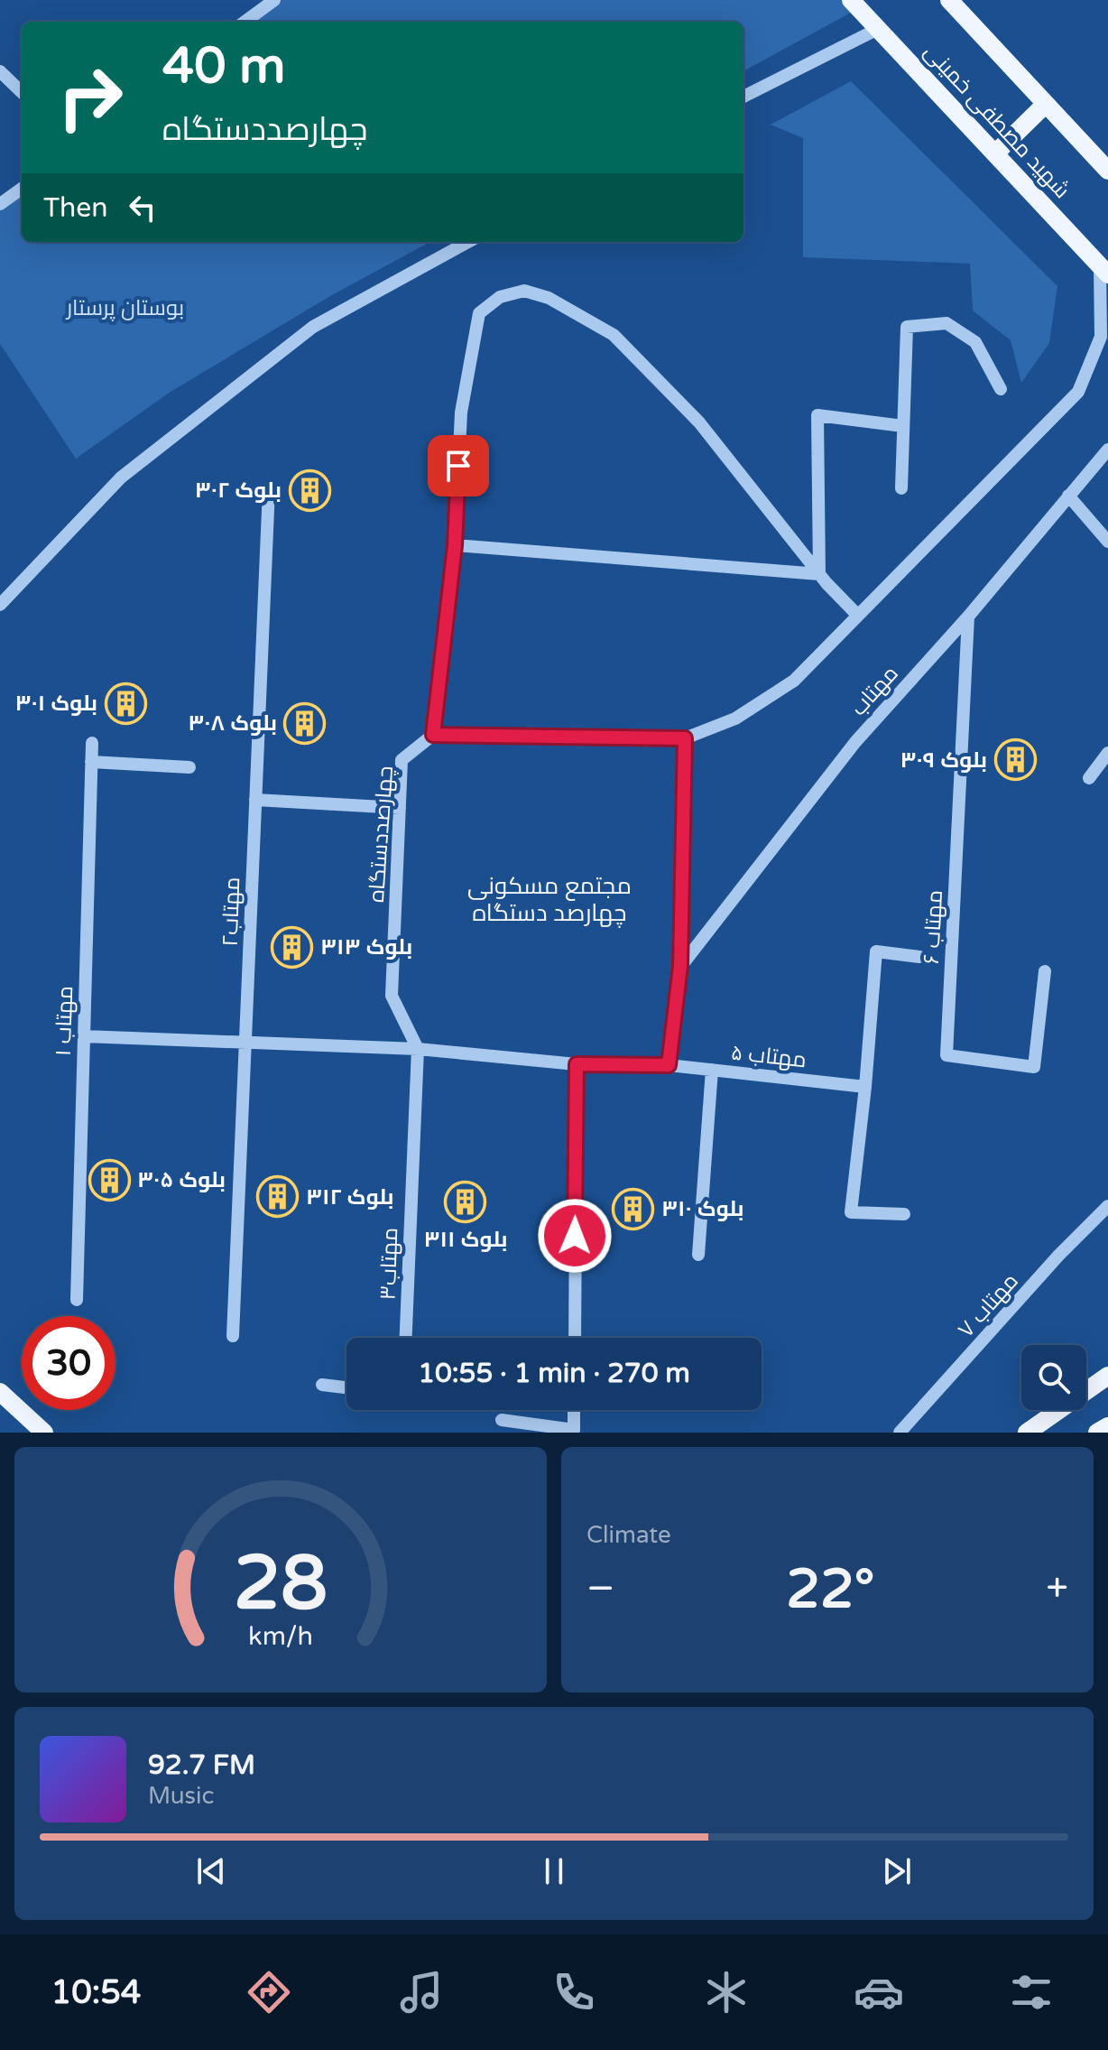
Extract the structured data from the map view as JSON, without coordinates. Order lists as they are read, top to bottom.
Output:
{
  "streets": {
    "main road": ["شهید مصطفی خمینی"],
    "street": [
      "مهتاب",
      "چهارصددستگاه",
      "مهتاب۲",
      "مهتاب ۶",
      "مهتاب ۱",
      "مهتاب ۵",
      "مهتاب۳",
      "مهتاب ۷"
    ]
  },
  "crossings": [
    ["مهتاب", "مهتاب ۶"],
    ["چهارصددستگاه", "مهتاب۳"]
  ],
  "districts": ["مجتمع مسکونی چهارصد دستگاه"],
  "parks": ["بوستان پرستار"],
  "places": {
    "building": [
      "بلوک ۳۰۲",
      "بلوک ۳۰۱",
      "بلوک ۳۰۸",
      "بلوک ۳۰۹",
      "بلوک ۳۱۳",
      "بلوک ۳۰۵",
      "بلوک ۳۱۲",
      "بلوک ۳۱۱",
      "بلوک ۳۱۰"
    ]
  },
  "page": {
    "turn": ["40 m", "چهارصددستگاه"],
    "then": "Then",
    "limit": "30",
    "trip": "10:55 · 1 min · 270 m",
    "tile": "Climate",
    "heat": ["−", "22°", "+"],
    "song": ["92.7 FM", "Music"],
    "tabs": "10:54",
    "gauge": ["28", "km/h"]
  }
}
